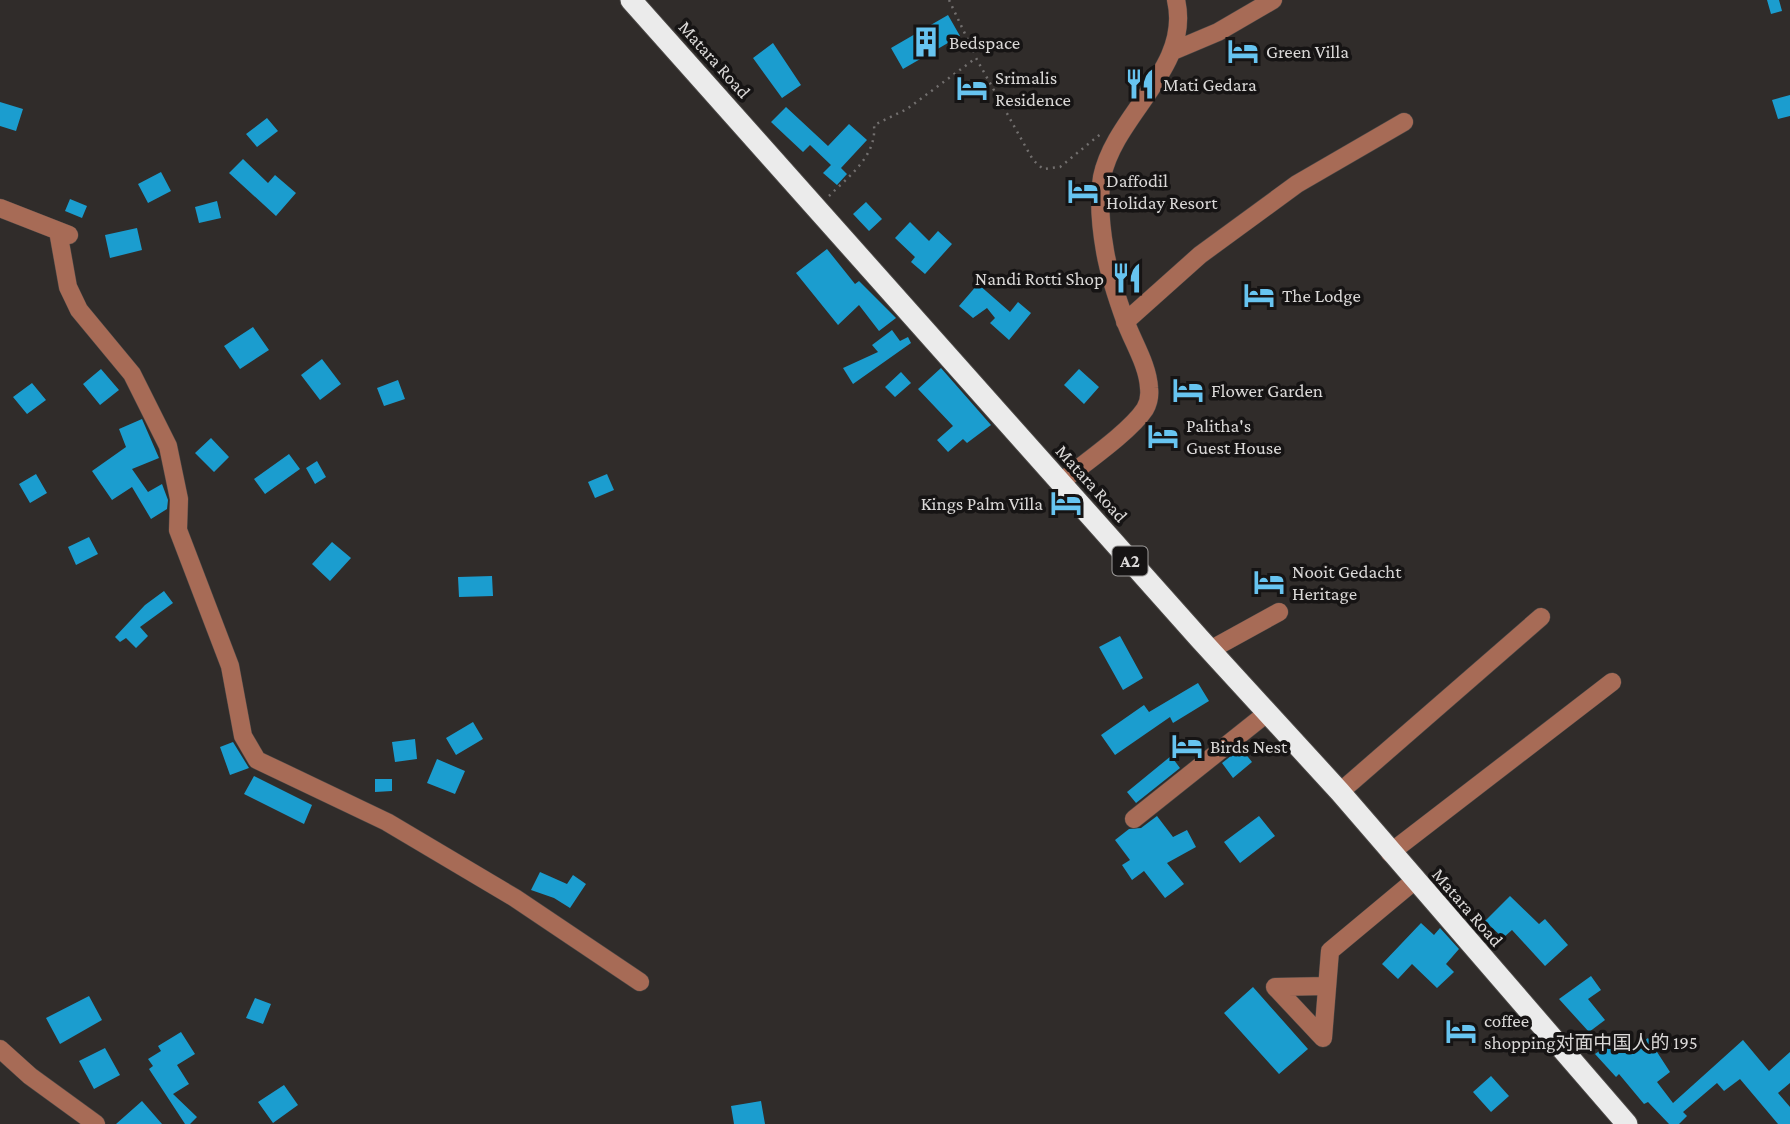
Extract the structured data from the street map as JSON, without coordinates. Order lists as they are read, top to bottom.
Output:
{
  "streets": {
    "highway": ["Matara Road", "A2"]
  },
  "places": {
    "building": ["Bedspace"],
    "hotel": [
      "Green Villa",
      "Srimalis Residence",
      "Daffodil Holiday Resort",
      "The Lodge",
      "Flower Garden",
      "Palitha's Guest House",
      "Kings Palm Villa",
      "Nooit Gedacht Heritage",
      "Birds Nest",
      "coffee shopping对面中国人的 195"
    ],
    "restaurant": ["Mati Gedara", "Nandi Rotti Shop"]
  }
}
